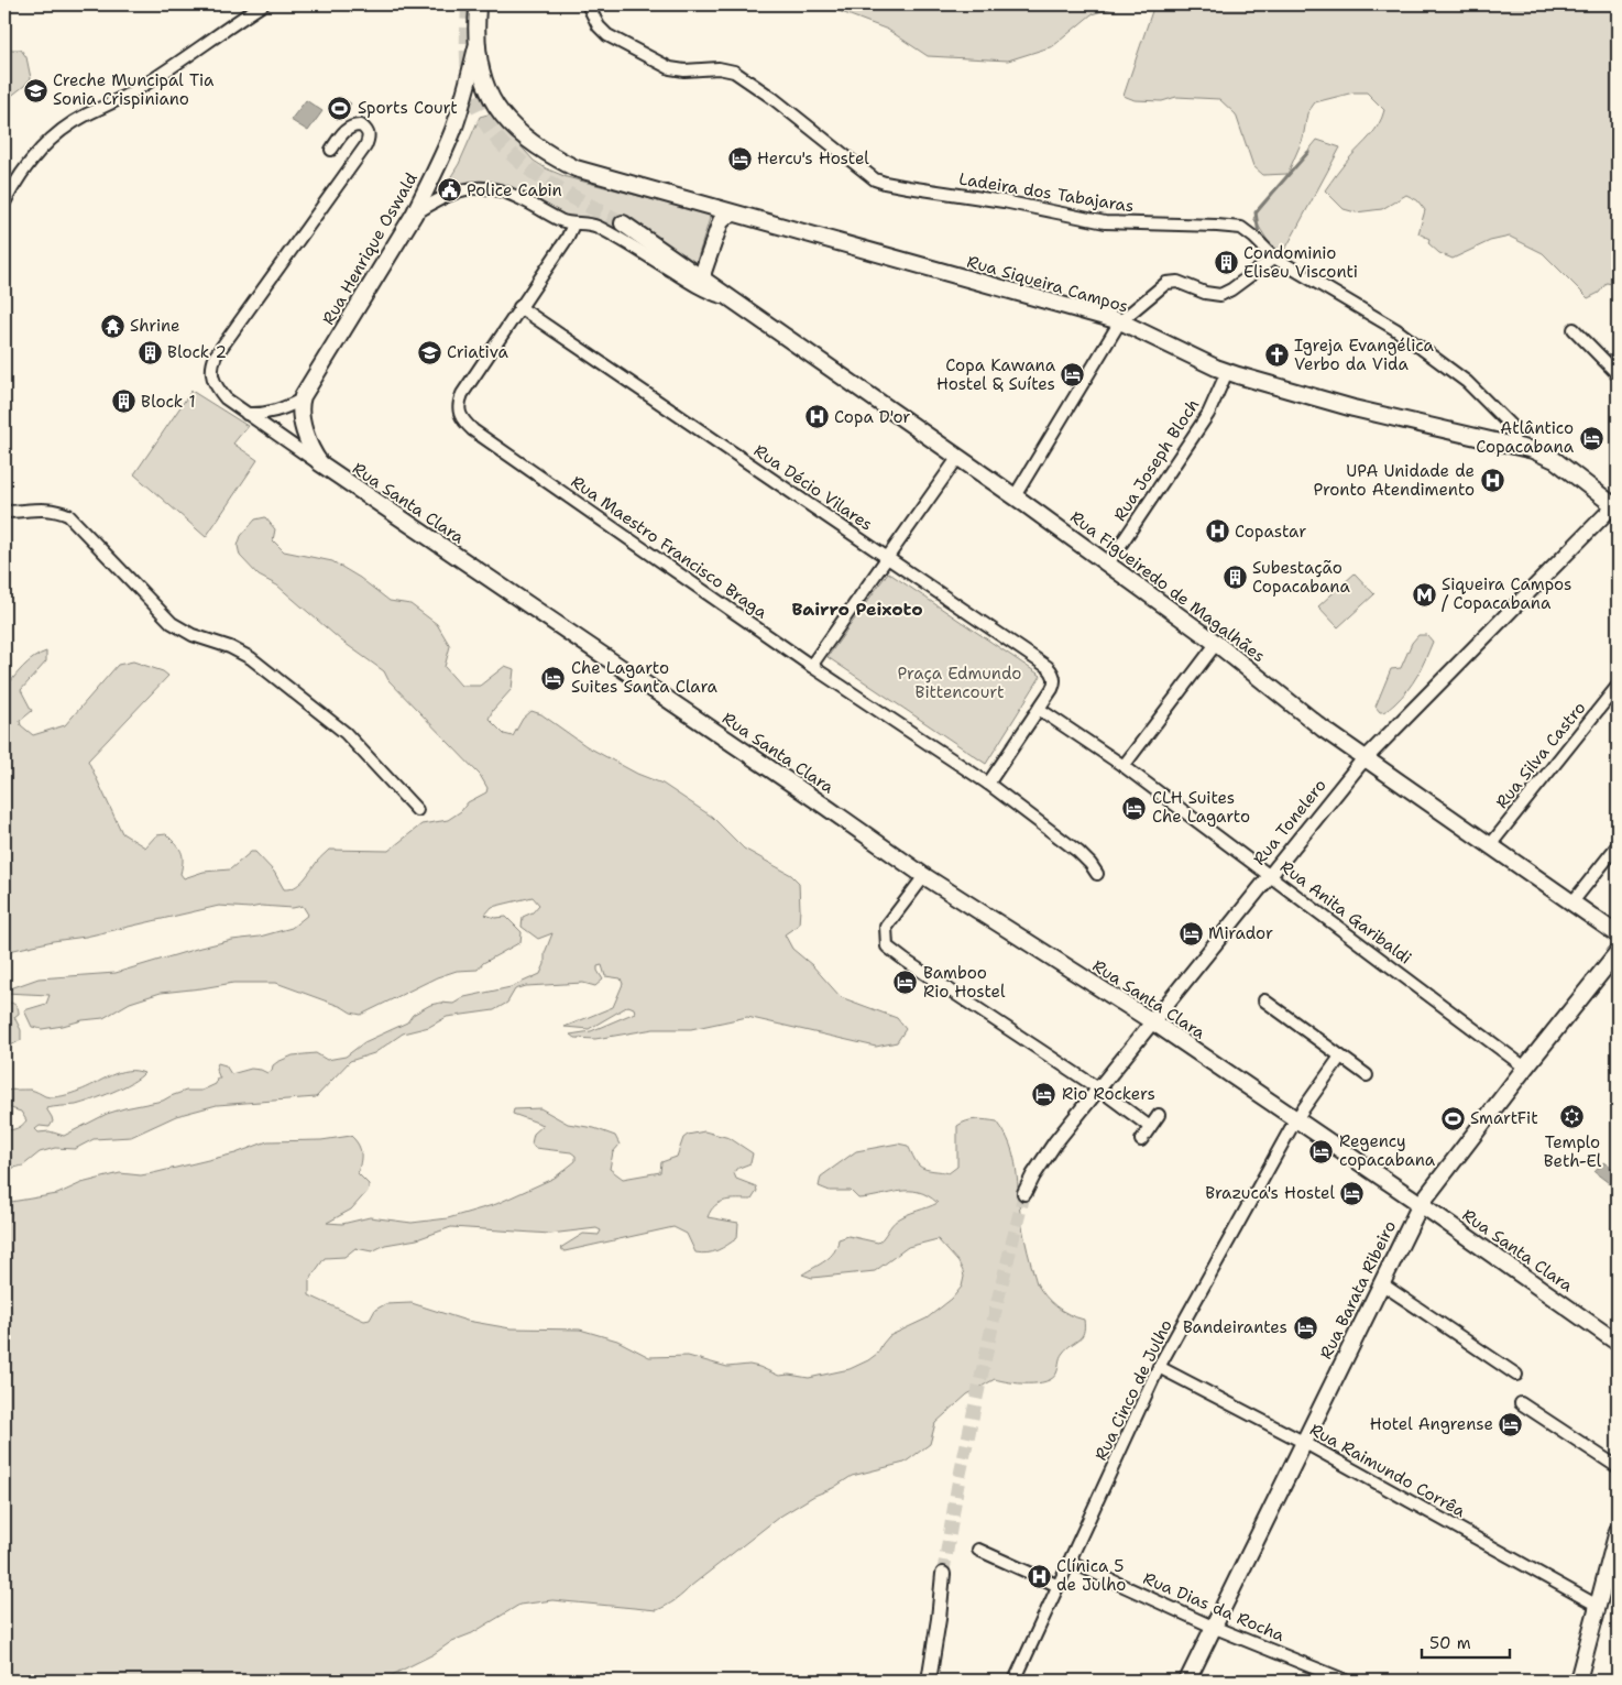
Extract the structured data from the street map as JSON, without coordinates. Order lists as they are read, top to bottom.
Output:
{
  "streets": {
    "main road": [
      "Rua Henrique Oswald",
      "Rua Siqueira Campos",
      "Rua Santa Clara",
      "Rua Figueiredo de Magalhães",
      "Rua Barata Ribeiro"
    ],
    "street": [
      "Ladeira dos Tabajaras",
      "Rua Joseph Bloch",
      "Rua Décio Vilares",
      "Rua Maestro Francisco Braga",
      "Rua Silva Castro",
      "Rua Tonelero",
      "Rua Anita Garibaldi",
      "Rua Cinco de Julho",
      "Rua Raimundo Corrêa",
      "Rua Dias da Rocha"
    ]
  },
  "crossings": [
    ["Ladeira dos Tabajaras", "Rua Siqueira Campos"],
    ["Rua Henrique Oswald", "Rua Siqueira Campos"],
    ["Rua Siqueira Campos", "Rua Joseph Bloch"],
    ["Rua Siqueira Campos", "Rua Tonelero"],
    ["Rua Joseph Bloch", "Rua Figueiredo de Magalhães"],
    ["Rua Décio Vilares", "Rua Maestro Francisco Braga"],
    ["Rua Décio Vilares", "Rua Anita Garibaldi"],
    ["Rua Santa Clara", "Rua Tonelero"],
    ["Rua Santa Clara", "Rua Barata Ribeiro"],
    ["Rua Santa Clara", "Rua Cinco de Julho"],
    ["Rua Figueiredo de Magalhães", "Rua Silva Castro"],
    ["Rua Figueiredo de Magalhães", "Rua Tonelero"],
    ["Rua Tonelero", "Rua Anita Garibaldi"],
    ["Rua Anita Garibaldi", "Rua Barata Ribeiro"],
    ["Rua Barata Ribeiro", "Rua Raimundo Corrêa"],
    ["Rua Barata Ribeiro", "Rua Dias da Rocha"],
    ["Rua Cinco de Julho", "Rua Raimundo Corrêa"],
    ["Rua Cinco de Julho", "Rua Dias da Rocha"]
  ],
  "districts": ["Bairro Peixoto"],
  "parks": ["Praça Edmundo Bittencourt"],
  "places": {
    "school or university": ["Creche Muncipal Tia Sonia Crispiniano", "Criativa"],
    "sports": ["Sports Court", "SmartFit"],
    "hotel": [
      "Hercu's Hostel",
      "Copa Kawana Hostel & Suítes",
      "Atlântico Copacabana",
      "Che Lagarto Suites Santa Clara",
      "CLH Suites Che Lagarto",
      "Mirador",
      "Bamboo Rio Hostel",
      "Rio Rockers",
      "Regency copacabana",
      "Brazuca's Hostel",
      "Bandeirantes",
      "Hotel Angrense"
    ],
    "public building": ["Police Cabin"],
    "building": [
      "Condominio Eliseu Visconti",
      "Block 2",
      "Block 1",
      "Subestação Copacabana"
    ],
    "temple": ["Shrine"],
    "church": ["Igreja Evangélica Verbo da Vida"],
    "hospital": [
      "Copa D'or",
      "UPA Unidade de Pronto Atendimento",
      "Copastar",
      "Clínica 5 de Julho"
    ],
    "metro station": ["Siqueira Campos / Copacabana"],
    "synagogue": ["Templo Beth-El"]
  },
  "scale_bar": "50 m"
}
